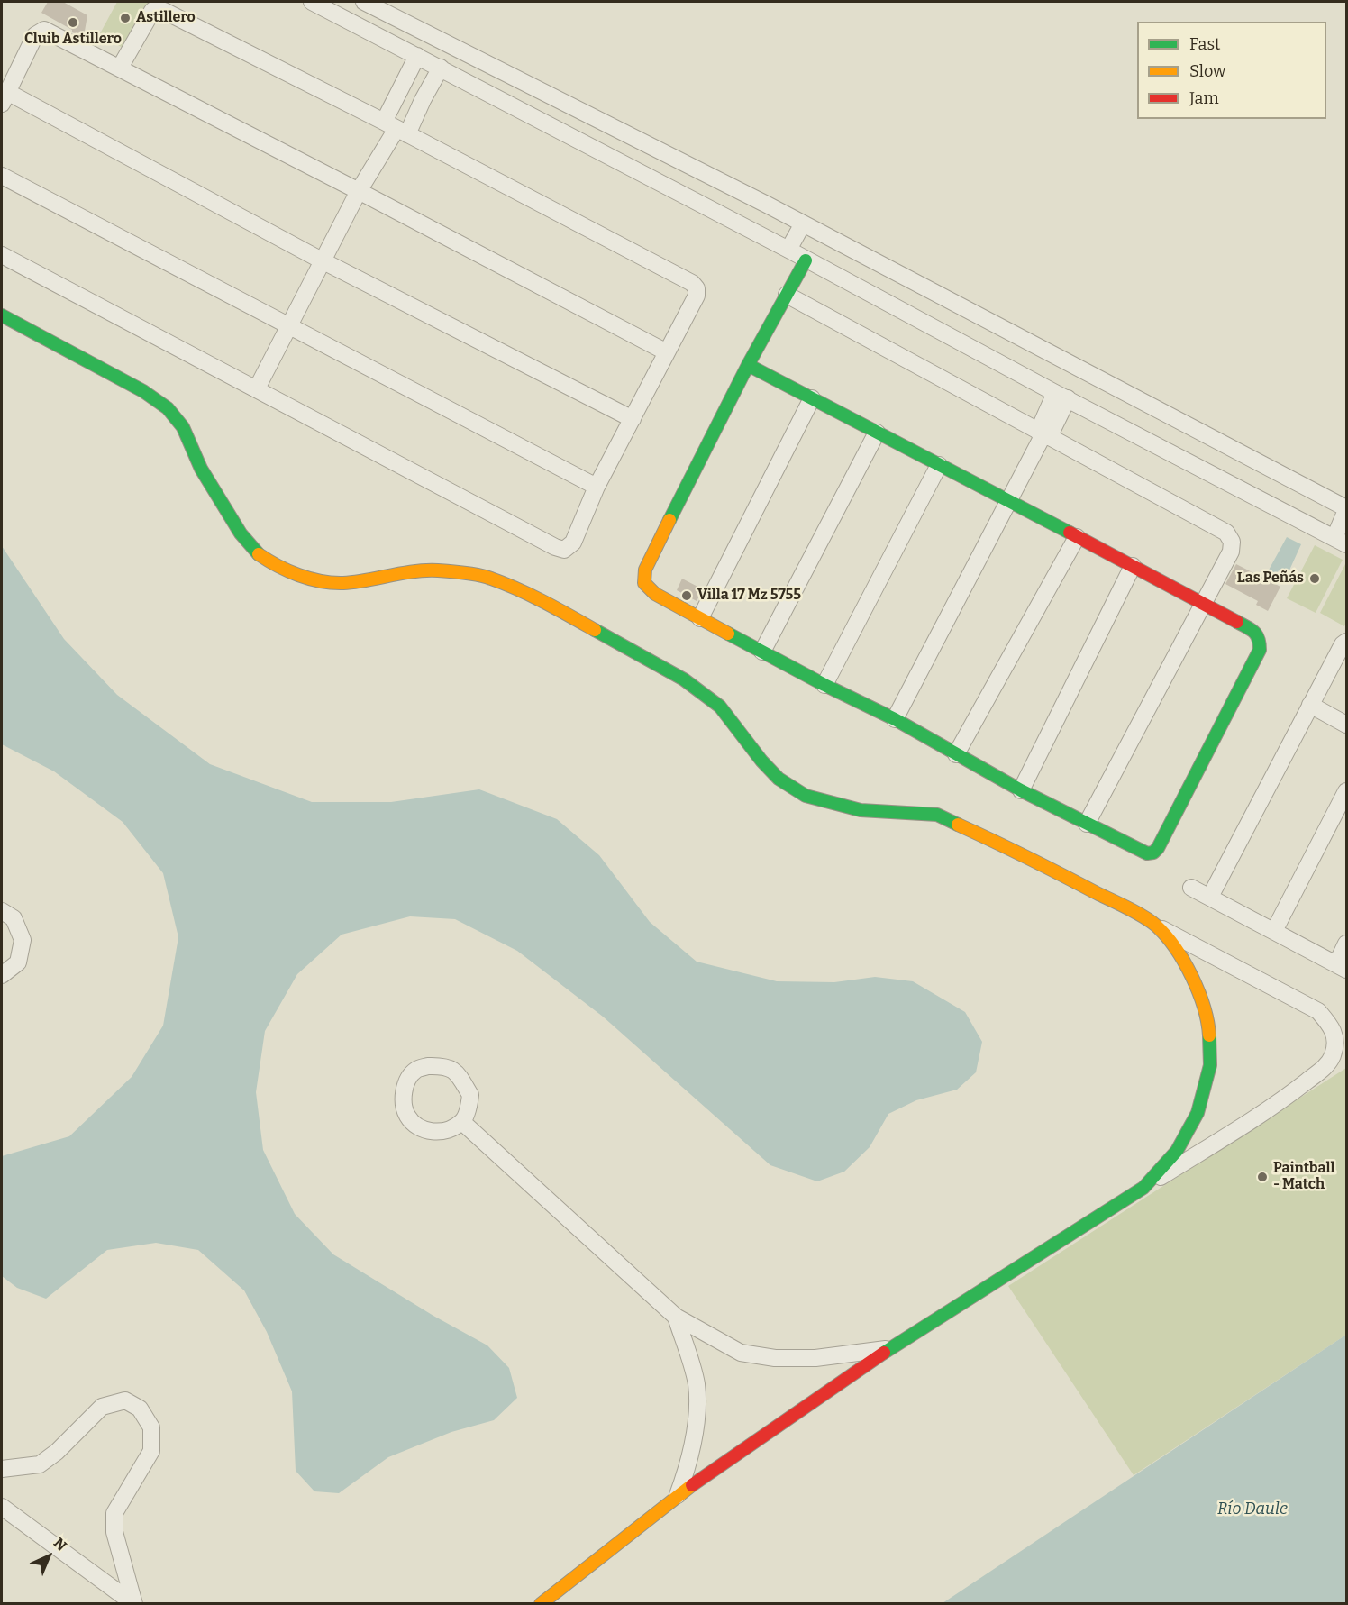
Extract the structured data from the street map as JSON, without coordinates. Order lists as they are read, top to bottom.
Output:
{
  "water": ["Río Daule"],
  "places": [
    "Astillero",
    "Cluib Astillero",
    "Las Peñás",
    "Villa 17 Mz 5755",
    "Paintball - Match"
  ],
  "legend": ["Fast", "Slow", "Jam"],
  "north": "top right"
}
